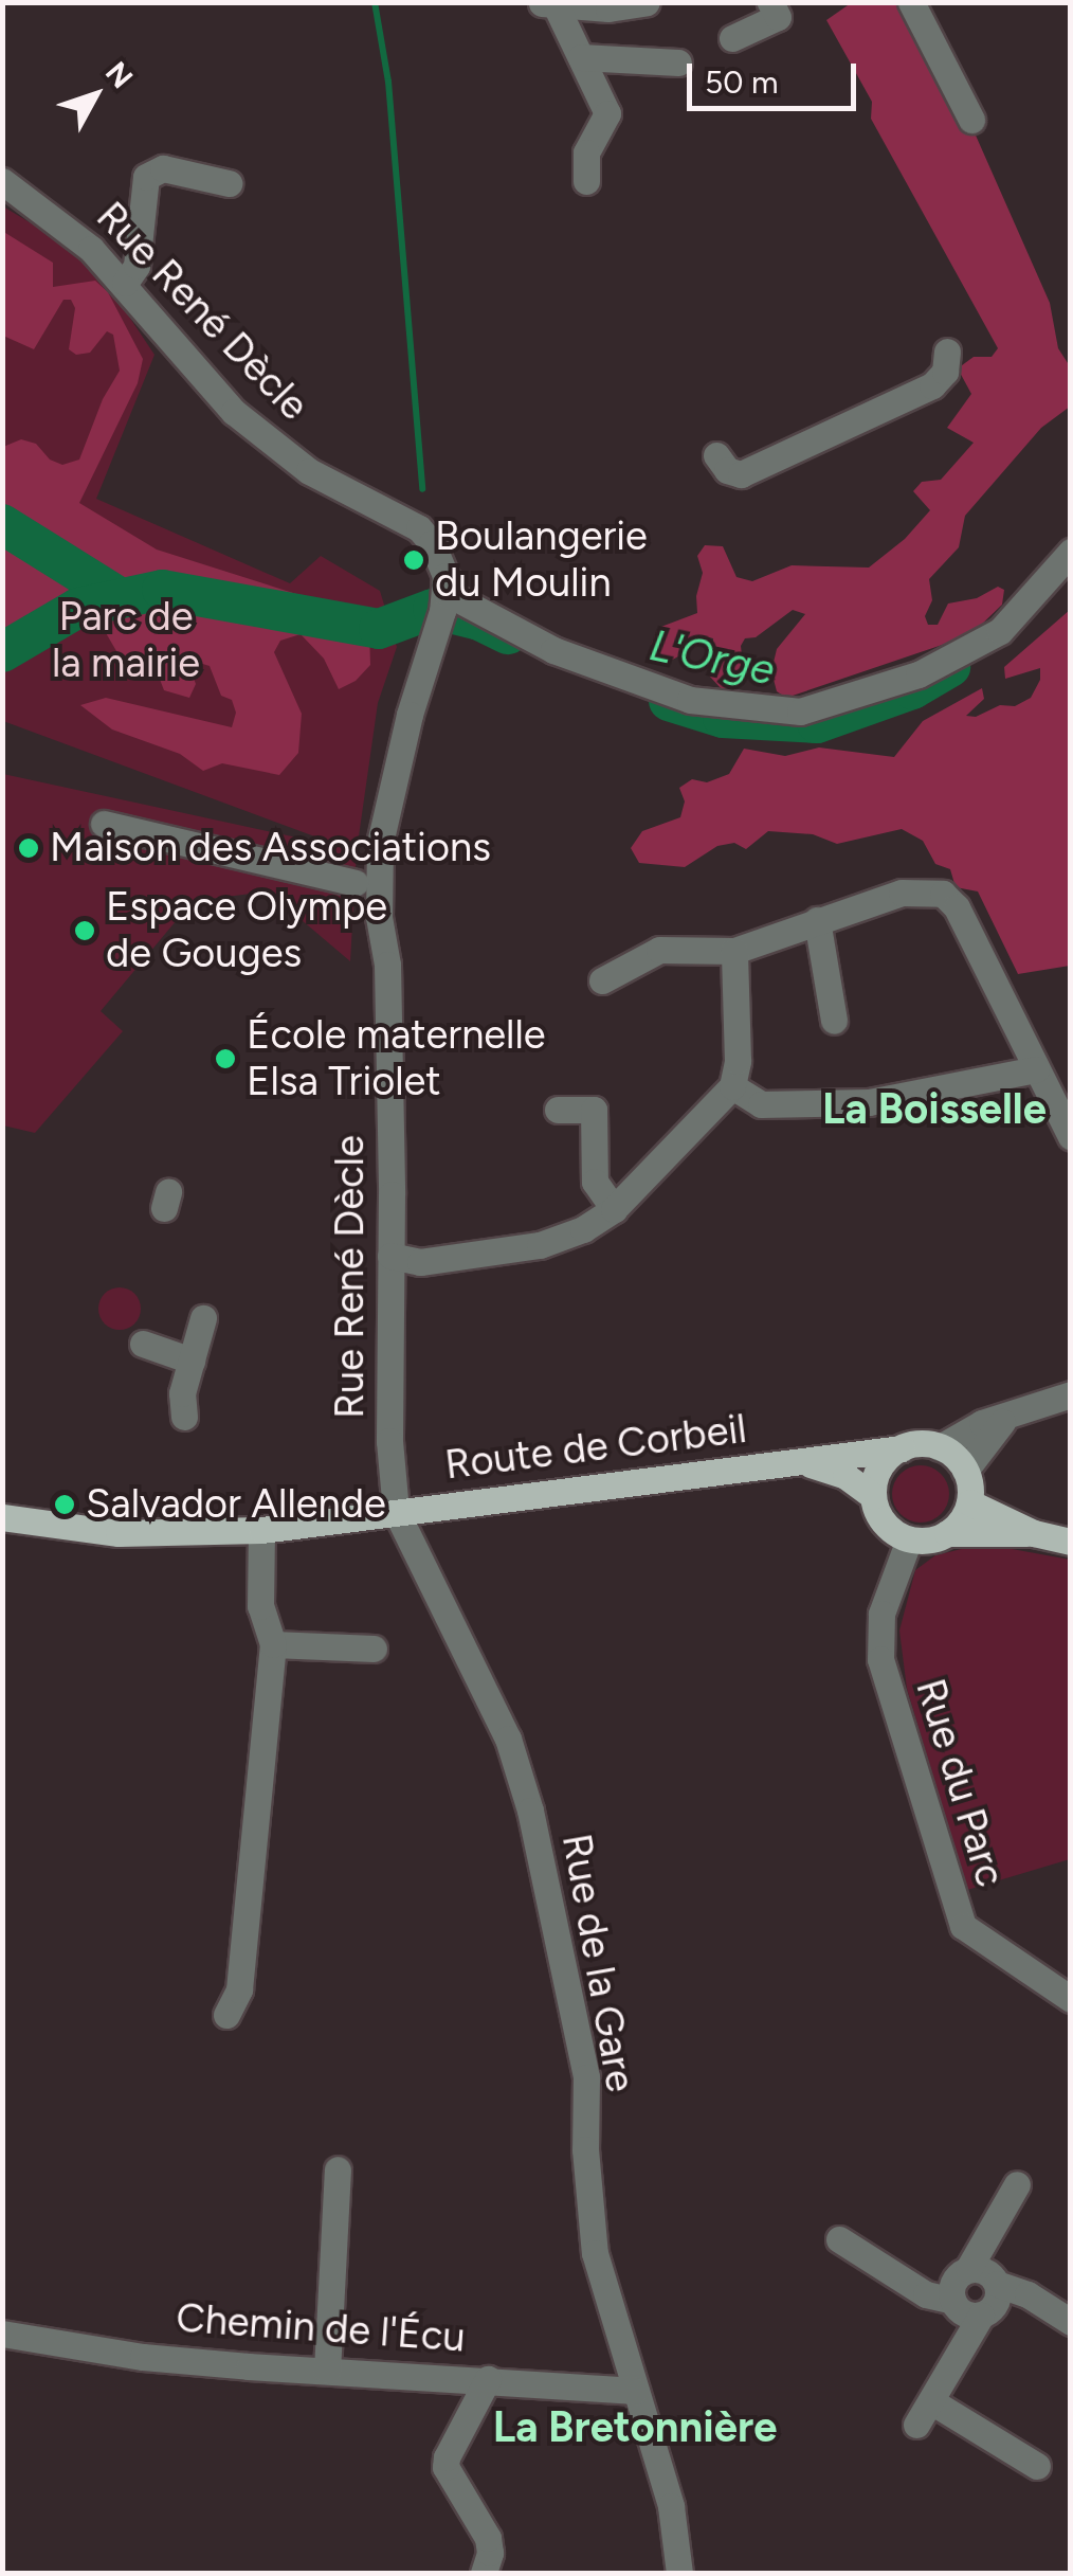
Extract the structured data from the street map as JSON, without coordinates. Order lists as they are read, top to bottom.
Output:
{
  "streets": {
    "main road": ["Route de Corbeil"],
    "street": [
      "Rue René Dècle",
      "Rue du Parc",
      "Rue de la Gare",
      "Chemin de l'Écu"
    ]
  },
  "crossings": [
    ["Rue René Dècle", "Route de Corbeil"],
    ["Rue René Dècle", "Rue de la Gare"],
    ["Route de Corbeil", "Rue du Parc"],
    ["Route de Corbeil", "Rue de la Gare"],
    ["Rue de la Gare", "Chemin de l'Écu"]
  ],
  "districts": ["La Boisselle", "La Bretonnière"],
  "water": ["L'Orge"],
  "parks": ["Parc de la mairie"],
  "places": [
    "Boulangerie du Moulin",
    "Maison des Associations",
    "Espace Olympe de Gouges",
    "École maternelle Elsa Triolet",
    "Salvador Allende"
  ],
  "scale_bar": "50 m",
  "north": "top right"
}
